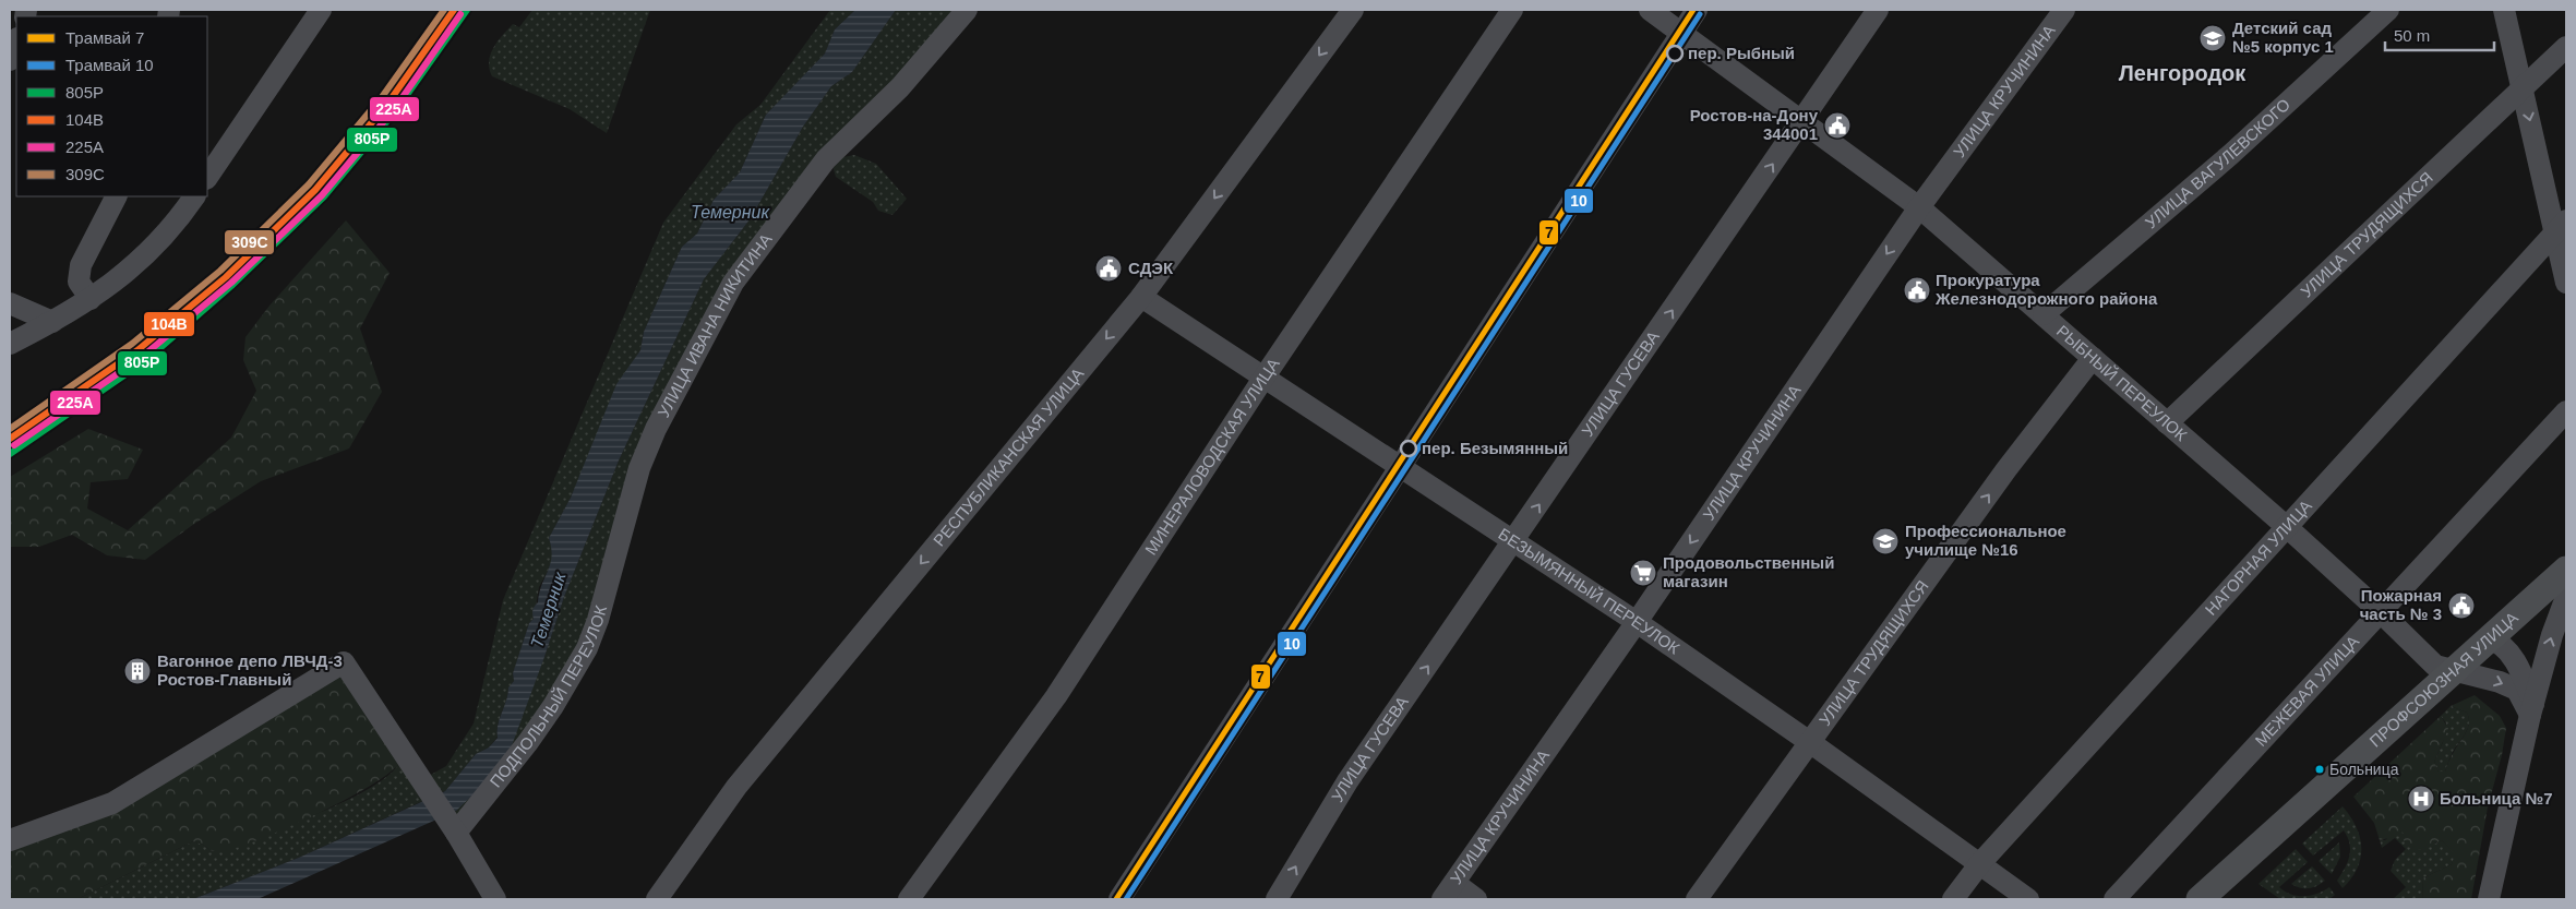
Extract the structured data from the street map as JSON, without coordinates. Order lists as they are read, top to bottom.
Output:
{
  "streets": {
    "main road": ["ПРОФСОЮЗНАЯ УЛИЦА"],
    "street": [
      "УЛИЦА КРУЧИНИНА",
      "УЛИЦА ВАГУЛЕВСКОГО",
      "УЛИЦА ТРУДЯЩИХСЯ",
      "УЛИЦА ИВАНА НИКИТИНА",
      "РЫБНЫЙ ПЕРЕУЛОК",
      "УЛИЦА ГУСЕВА",
      "МИНЕРАЛОВОДСКАЯ УЛИЦА",
      "РЕСПУБЛИКАНСКАЯ УЛИЦА",
      "НАГОРНАЯ УЛИЦА",
      "БЕЗЫМЯННЫЙ ПЕРЕУЛОК",
      "МЕЖЕВАЯ УЛИЦА",
      "ПОДПОЛЬНЫЙ ПЕРЕУЛОК"
    ]
  },
  "crossings": [
    ["УЛИЦА КРУЧИНИНА", "РЫБНЫЙ ПЕРЕУЛОК"],
    ["УЛИЦА КРУЧИНИНА", "БЕЗЫМЯННЫЙ ПЕРЕУЛОК"],
    ["УЛИЦА ВАГУЛЕВСКОГО", "РЫБНЫЙ ПЕРЕУЛОК"],
    ["УЛИЦА ТРУДЯЩИХСЯ", "РЫБНЫЙ ПЕРЕУЛОК"],
    ["УЛИЦА ТРУДЯЩИХСЯ", "БЕЗЫМЯННЫЙ ПЕРЕУЛОК"],
    ["УЛИЦА ИВАНА НИКИТИНА", "ПОДПОЛЬНЫЙ ПЕРЕУЛОК"],
    ["РЫБНЫЙ ПЕРЕУЛОК", "УЛИЦА ГУСЕВА"],
    ["РЫБНЫЙ ПЕРЕУЛОК", "НАГОРНАЯ УЛИЦА"],
    ["РЫБНЫЙ ПЕРЕУЛОК", "ПРОФСОЮЗНАЯ УЛИЦА"],
    ["РЫБНЫЙ ПЕРЕУЛОК", "МЕЖЕВАЯ УЛИЦА"],
    ["УЛИЦА ГУСЕВА", "БЕЗЫМЯННЫЙ ПЕРЕУЛОК"],
    ["МИНЕРАЛОВОДСКАЯ УЛИЦА", "БЕЗЫМЯННЫЙ ПЕРЕУЛОК"],
    ["РЕСПУБЛИКАНСКАЯ УЛИЦА", "БЕЗЫМЯННЫЙ ПЕРЕУЛОК"],
    ["НАГОРНАЯ УЛИЦА", "БЕЗЫМЯННЫЙ ПЕРЕУЛОК"]
  ],
  "one_way": ["УЛИЦА КРУЧИНИНА", "УЛИЦА ТРУДЯЩИХСЯ", "РЕСПУБЛИКАНСКАЯ УЛИЦА"],
  "districts": ["Ленгородок"],
  "water": ["Темерник"],
  "places": {
    "school or university": ["Детский сад №5 корпус 1", "Профессиональное училище №16"],
    "other": ["пер. Рыбный", "пер. Безымянный", "Больница"],
    "public building": [
      "Ростов-на-Дону 344001",
      "СДЭК",
      "Прокуратура Железнодорожного района",
      "Пожарная часть № 3"
    ],
    "supermarket": ["Продовольственный магазин"],
    "building": ["Вагонное депо ЛВЧД-3 Ростов-Главный"],
    "hospital": ["Больница №7"]
  },
  "lines": [
    "tram line 7",
    "transit line 805Р",
    "transit line 104В",
    "transit line 309С",
    "tram line 10",
    "transit line 225А"
  ],
  "legend": [
    "Трамвай 7",
    "Трамвай 10",
    "805Р",
    "104В",
    "225А",
    "309С"
  ],
  "scale_bar": "50 m"
}
